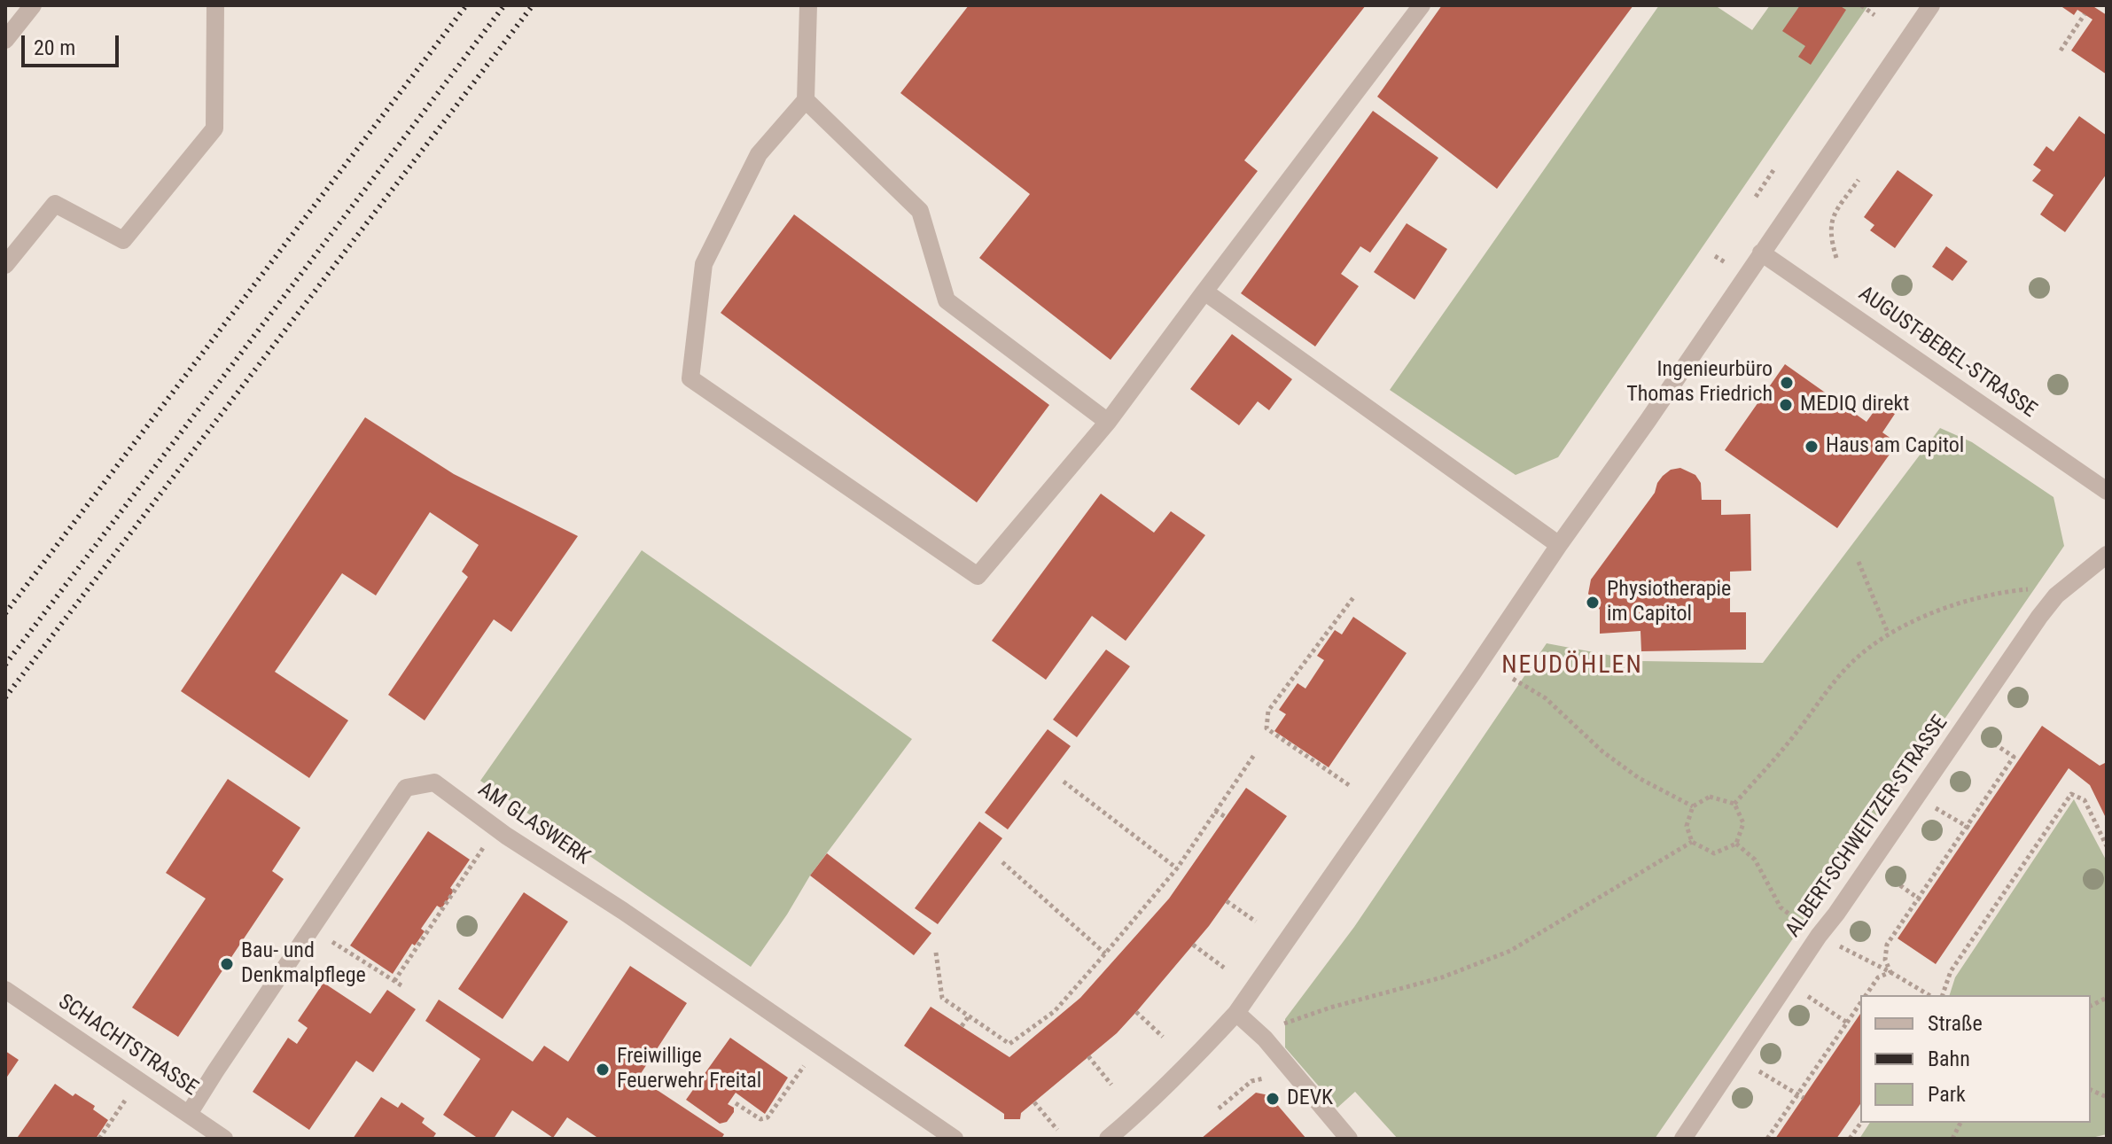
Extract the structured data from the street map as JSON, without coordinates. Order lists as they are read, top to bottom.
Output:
{
  "streets": {
    "street": [
      "AUGUST-BEBEL-STRASSE",
      "AM GLASWERK",
      "ALBERT-SCHWEITZER-STRASSE",
      "SCHACHTSTRASSE"
    ]
  },
  "crossings": [
    ["AM GLASWERK", "SCHACHTSTRASSE"]
  ],
  "districts": ["NEUDÖHLEN"],
  "places": [
    "Ingenieurbüro Thomas Friedrich",
    "MEDIQ direkt",
    "Haus am Capitol",
    "Physiotherapie im Capitol",
    "Bau- und Denkmalpflege",
    "Freiwillige Feuerwehr Freital",
    "DEVK"
  ],
  "legend": ["Straße", "Bahn", "Park"],
  "scale_bar": "20 m"
}
